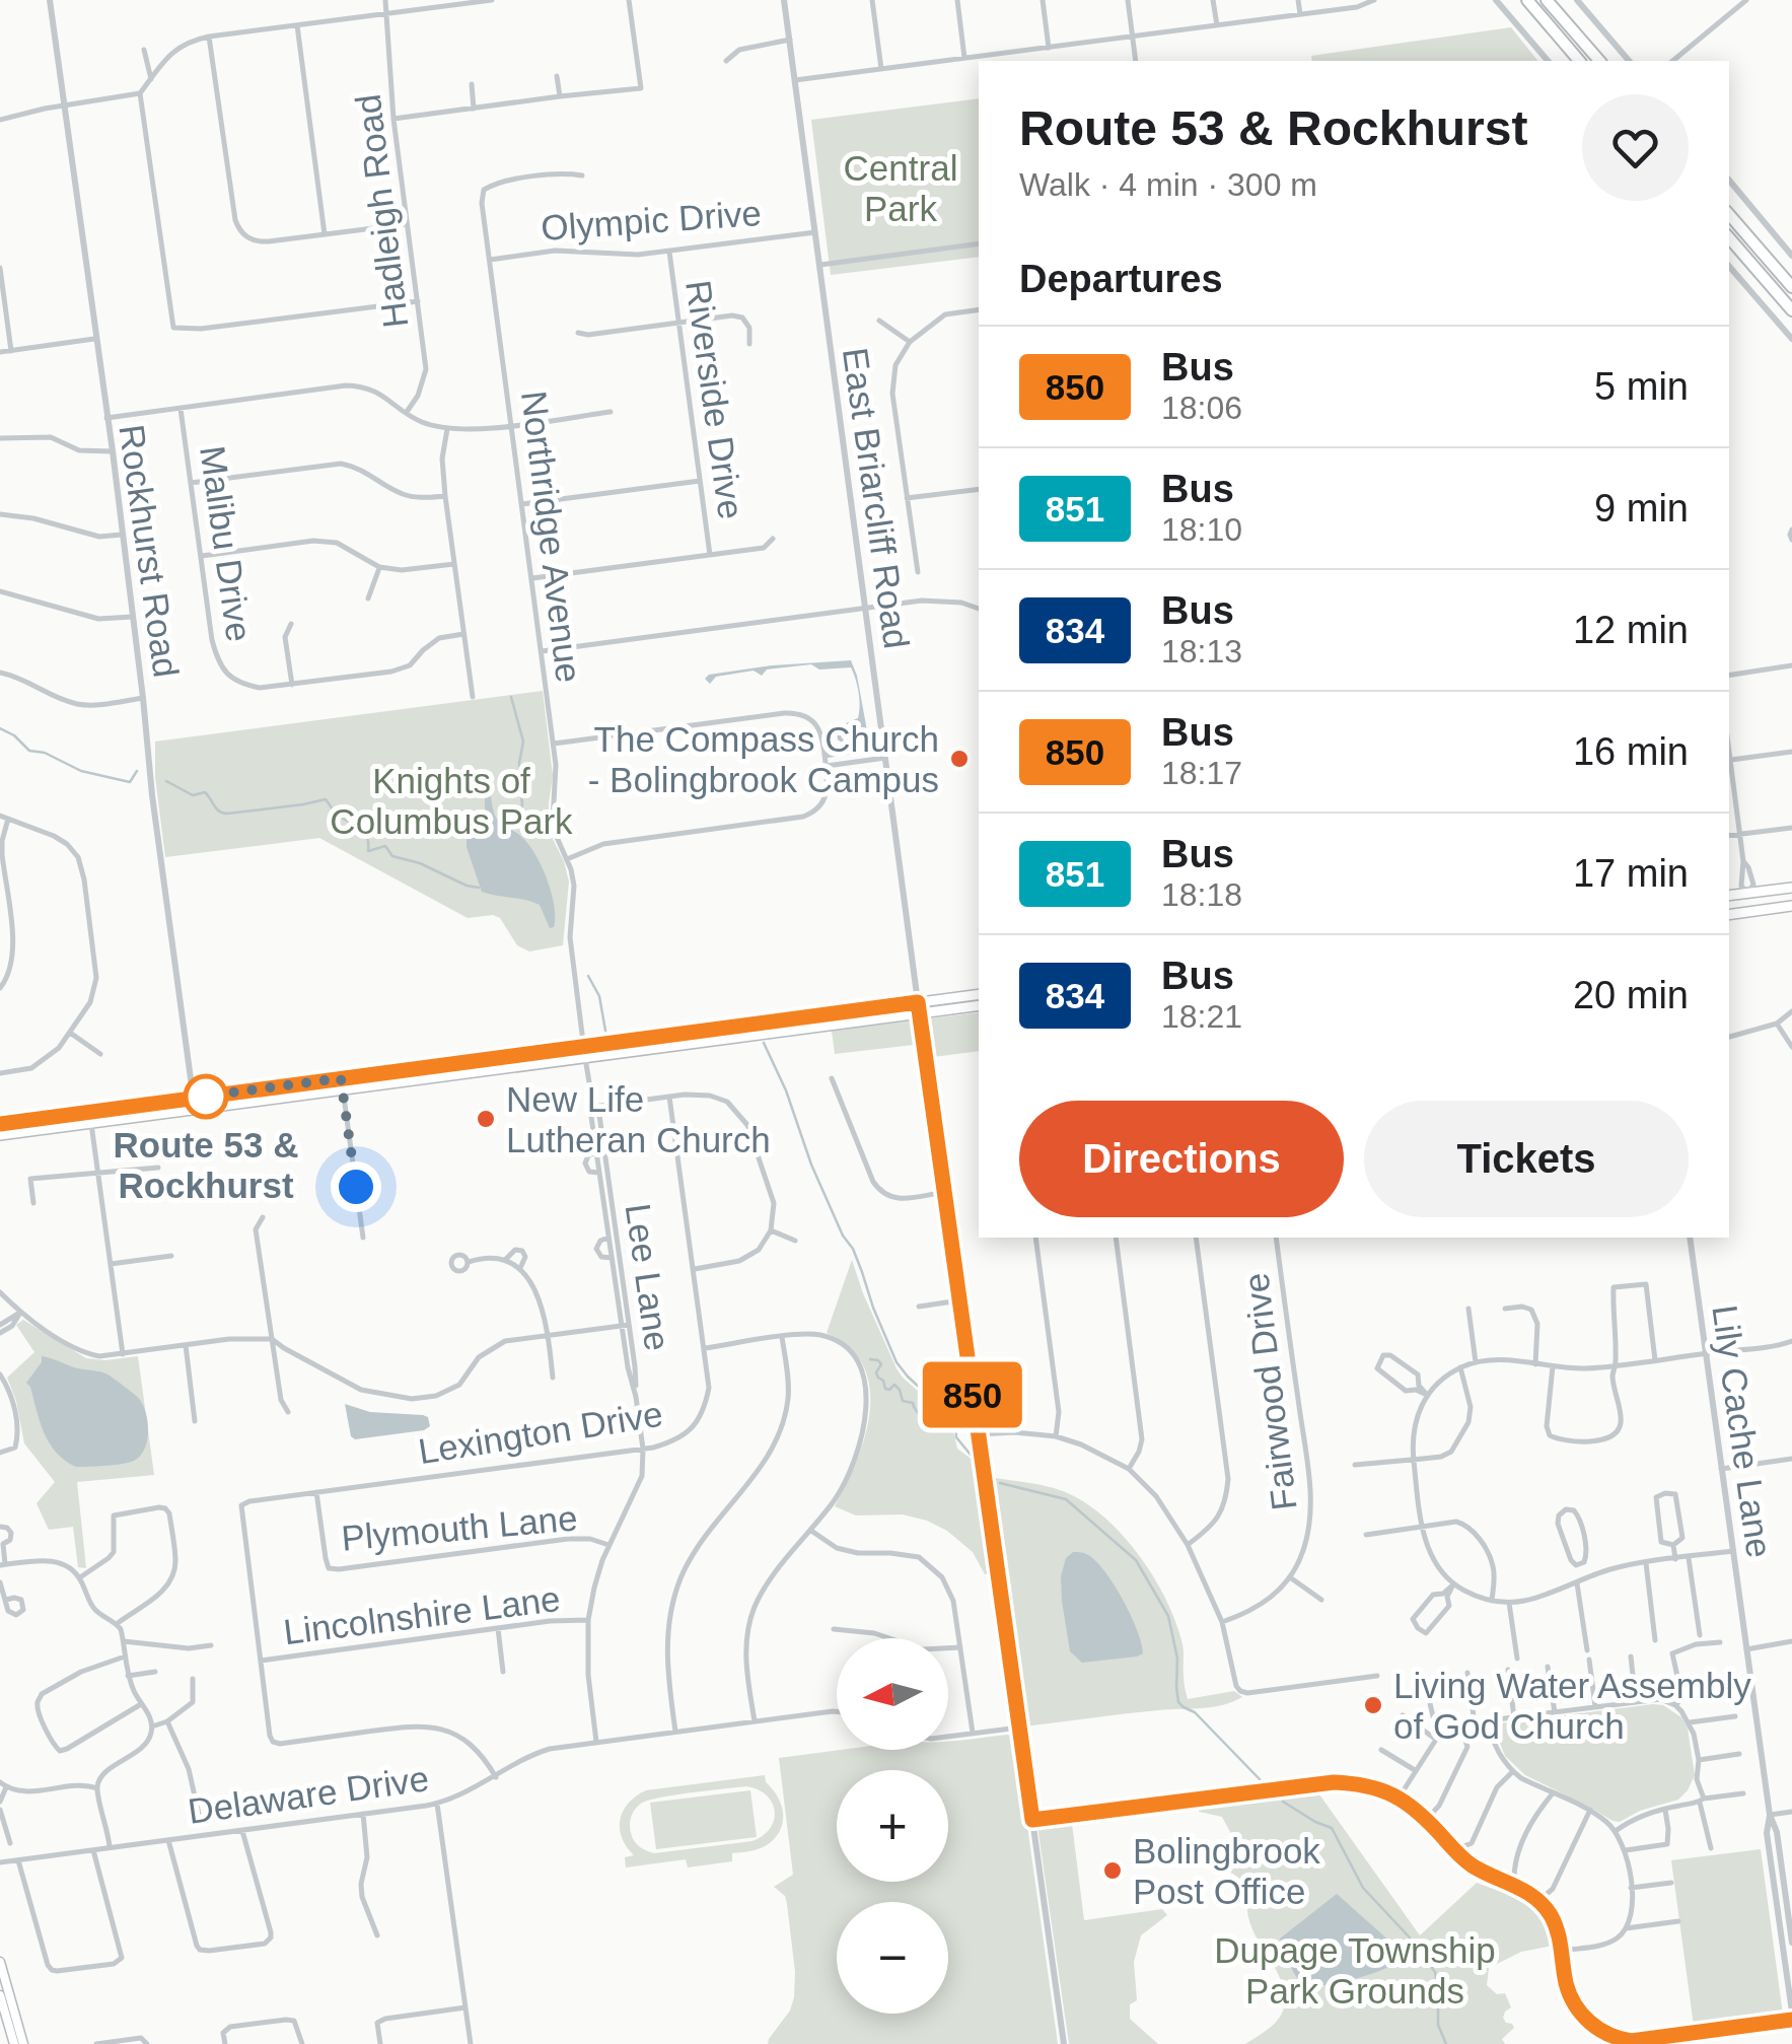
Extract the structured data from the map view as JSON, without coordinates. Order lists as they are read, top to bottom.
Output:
{
  "streets": {
    "street": [
      "Hadleigh Road",
      "Olympic Drive",
      "Riverside Drive",
      "East Briarcliff Road",
      "Northridge Avenue",
      "Malibu Drive",
      "Rockhurst Road",
      "Lee Lane",
      "Fairwood Drive",
      "Lily Cache Lane",
      "Lexington Drive",
      "Plymouth Lane",
      "Lincolnshire Lane",
      "Delaware Drive"
    ]
  },
  "crossings": [
    ["Olympic Drive", "Riverside Drive"],
    ["Olympic Drive", "East Briarcliff Road"],
    ["Olympic Drive", "Northridge Avenue"],
    ["Northridge Avenue", "Lee Lane"],
    ["Lee Lane", "Lexington Drive"],
    ["Lee Lane", "Plymouth Lane"],
    ["Lee Lane", "Lincolnshire Lane"],
    ["Lee Lane", "Delaware Drive"],
    ["Lexington Drive", "Plymouth Lane"],
    ["Lexington Drive", "Lincolnshire Lane"]
  ],
  "parks": ["Central Park", "Knights of Columbus Park", "Dupage Township Park Grounds"],
  "places": [
    "The Compass Church - Bolingbrook Campus",
    "Route 53 & Rockhurst",
    "New Life Lutheran Church",
    "Living Water Assembly of God Church",
    "Bolingbrook Post Office"
  ],
  "lines": ["bus line 850"],
  "north": "left",
  "page": {
    "on_map": "850",
    "heading": [
      ["Route 53 & Rockhurst", "Walk · 4 min · 300 m"],
      "Departures"
    ],
    "list": [
      {
        "mark": "850",
        "name": "Bus",
        "note": "18:06",
        "value": "5 min"
      },
      {
        "mark": "851",
        "name": "Bus",
        "note": "18:10",
        "value": "9 min"
      },
      {
        "mark": "834",
        "name": "Bus",
        "note": "18:13",
        "value": "12 min"
      },
      {
        "mark": "850",
        "name": "Bus",
        "note": "18:17",
        "value": "16 min"
      },
      {
        "mark": "851",
        "name": "Bus",
        "note": "18:18",
        "value": "17 min"
      },
      {
        "mark": "834",
        "name": "Bus",
        "note": "18:21",
        "value": "20 min"
      }
    ],
    "buttons": ["Directions", "Tickets"],
    "map_buttons": ["+", "−"]
  }
}
